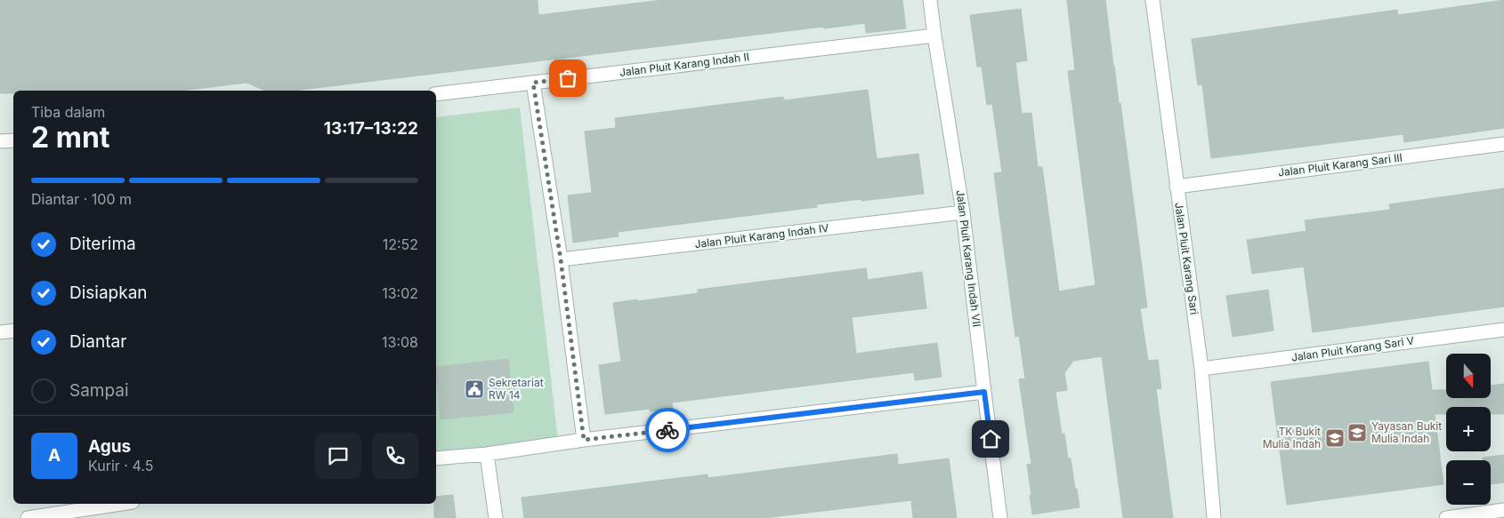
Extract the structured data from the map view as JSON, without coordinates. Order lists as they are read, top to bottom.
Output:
{
  "streets": {
    "street": [
      "Jalan Pluit Karang Indah II",
      "Jalan Pluit Karang Sari III",
      "Jalan Pluit Karang Indah IV",
      "Jalan Pluit Karang Indah VII",
      "Jalan Pluit Karang Sari",
      "Jalan Pluit Karang Sari V"
    ]
  },
  "crossings": [
    ["Jalan Pluit Karang Indah II", "Jalan Pluit Karang Indah VII"],
    ["Jalan Pluit Karang Sari III", "Jalan Pluit Karang Sari"],
    ["Jalan Pluit Karang Indah IV", "Jalan Pluit Karang Indah VII"],
    ["Jalan Pluit Karang Sari", "Jalan Pluit Karang Sari V"]
  ],
  "places": {
    "public building": ["Sekretariat RW 14"],
    "school or university": ["Yayasan Bukit Mulia Indah", "TK Bukit Mulia Indah"]
  },
  "north": "bottom",
  "page": {
    "heading": ["2 mnt", "Tiba dalam", "13:17–13:22"],
    "panel": ["Agus", "Kurir · 4.5"],
    "bar": "Diantar · 100 m",
    "list": [
      ["Diterima", "12:52"],
      ["Disiapkan", "13:02"],
      ["Diantar", "13:08"],
      "Sampai"
    ],
    "map_buttons": ["+", "−"],
    "round": "A"
  }
}
